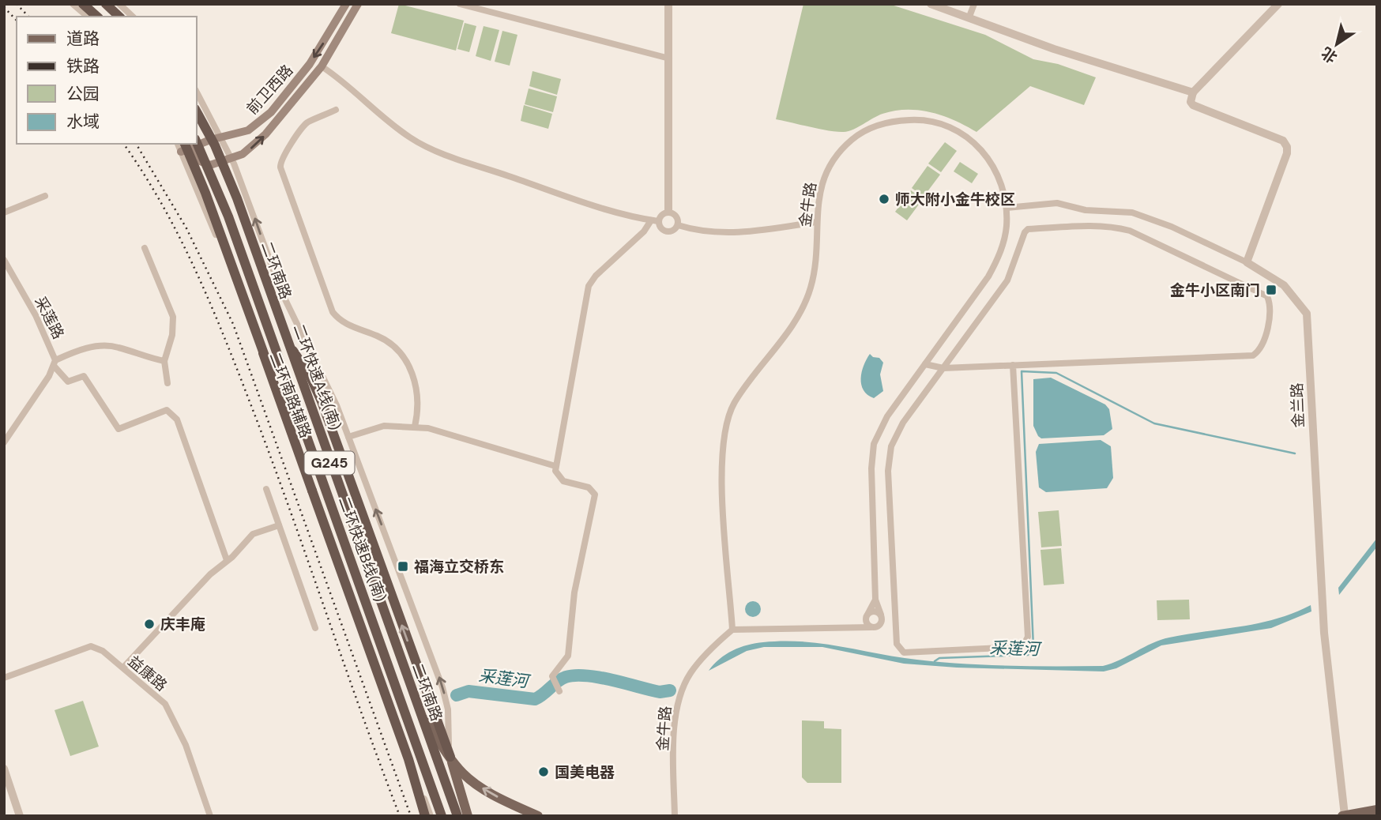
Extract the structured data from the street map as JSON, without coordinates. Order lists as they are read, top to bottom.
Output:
{
  "streets": {
    "highway": ["二环快速A线(南)", "二环快速B线(南)"],
    "main road": ["前卫西路", "二环南路", "G245"],
    "street": [
      "金牛路",
      "采莲路",
      "二环南路辅路",
      "金兰路",
      "益康路"
    ]
  },
  "crossings": [
    ["前卫西路", "二环南路"],
    ["二环南路", "二环快速A线(南)"],
    ["二环南路", "二环南路辅路"],
    ["二环南路", "二环快速B线(南)"],
    ["二环南路辅路", "二环快速B线(南)"]
  ],
  "water": ["采莲河"],
  "places": {
    "other": ["师大附小金牛校区", "庆丰庵", "国美电器"],
    "transit": ["金牛小区南门", "福海立交桥东"]
  },
  "legend": [
    "道路",
    "铁路",
    "公园",
    "水域"
  ],
  "north": "bottom left"
}
